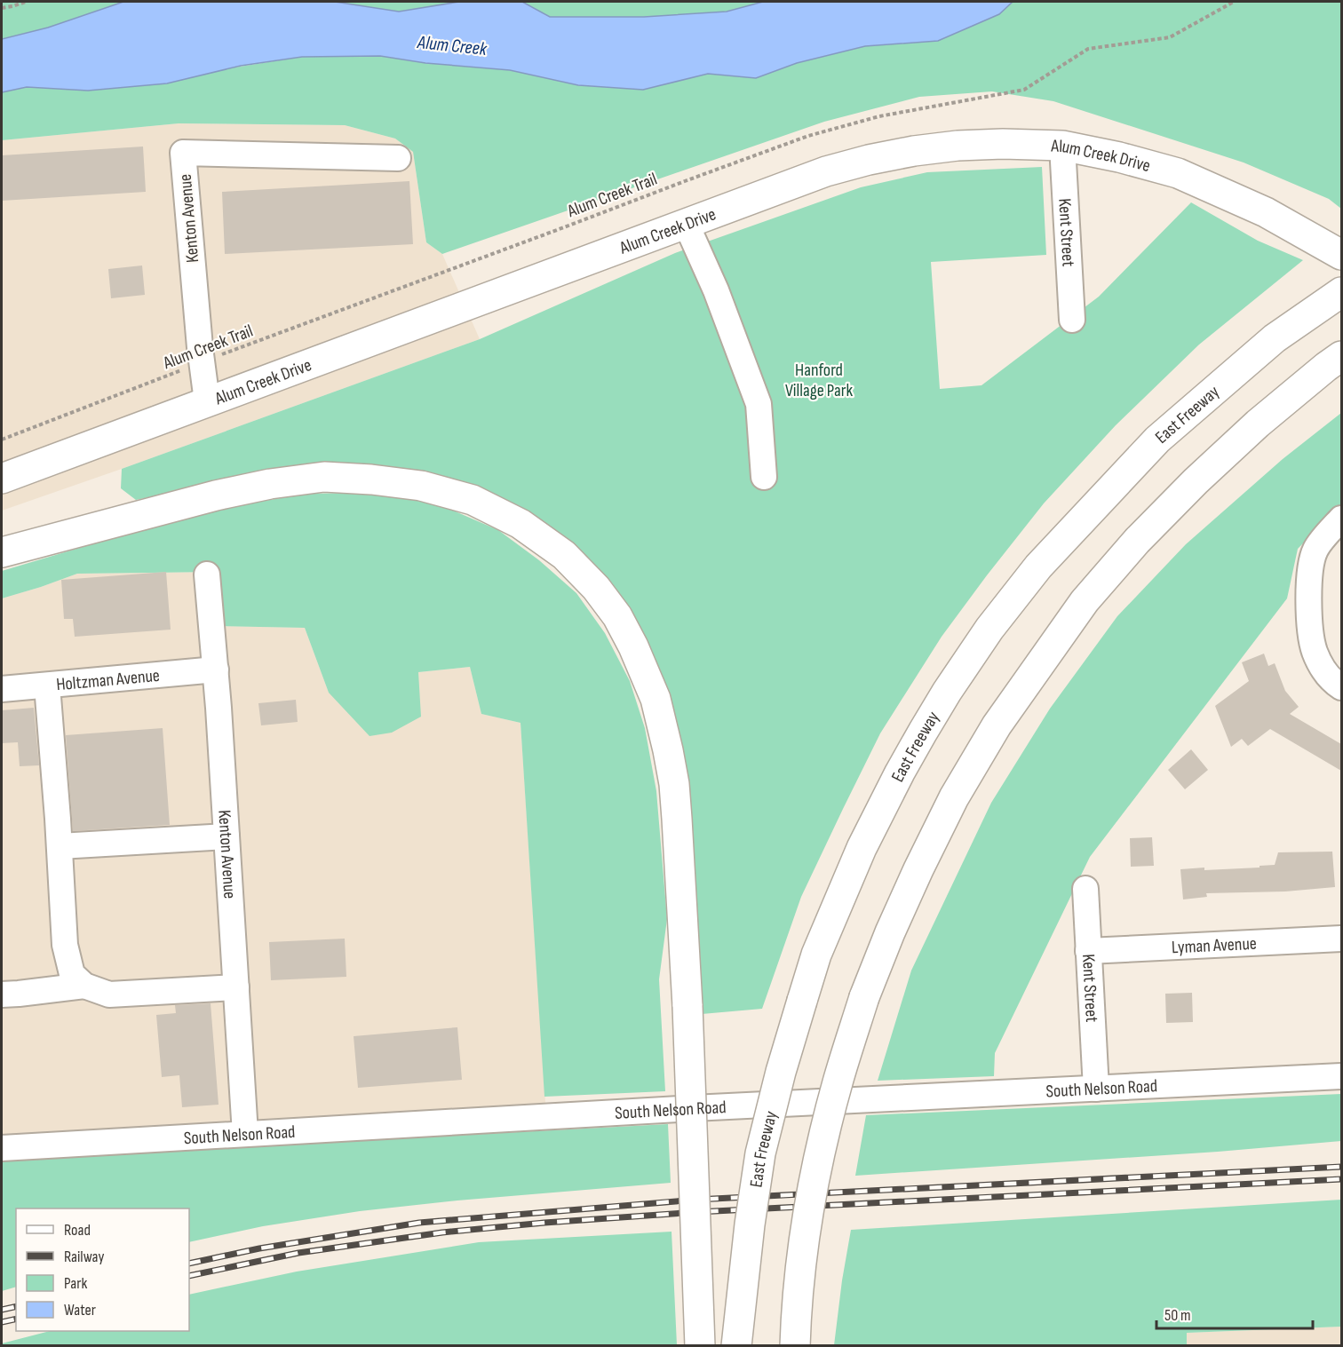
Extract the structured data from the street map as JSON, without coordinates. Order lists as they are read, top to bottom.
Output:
{
  "streets": {
    "main road": ["Alum Creek Drive", "East Freeway"],
    "street": [
      "Kenton Avenue",
      "Kent Street",
      "Holtzman Avenue",
      "Lyman Avenue",
      "South Nelson Road"
    ],
    "path": ["Alum Creek Trail"]
  },
  "crossings": [
    ["Alum Creek Drive", "Kenton Avenue"],
    ["Alum Creek Drive", "Kent Street"],
    ["Alum Creek Trail", "Kenton Avenue"],
    ["Kenton Avenue", "Holtzman Avenue"],
    ["Kenton Avenue", "South Nelson Road"],
    ["Kent Street", "Lyman Avenue"],
    ["Kent Street", "South Nelson Road"]
  ],
  "water": ["Alum Creek"],
  "parks": ["Hanford Village Park"],
  "legend": [
    "Road",
    "Railway",
    "Park",
    "Water"
  ],
  "scale_bar": "50 m"
}
